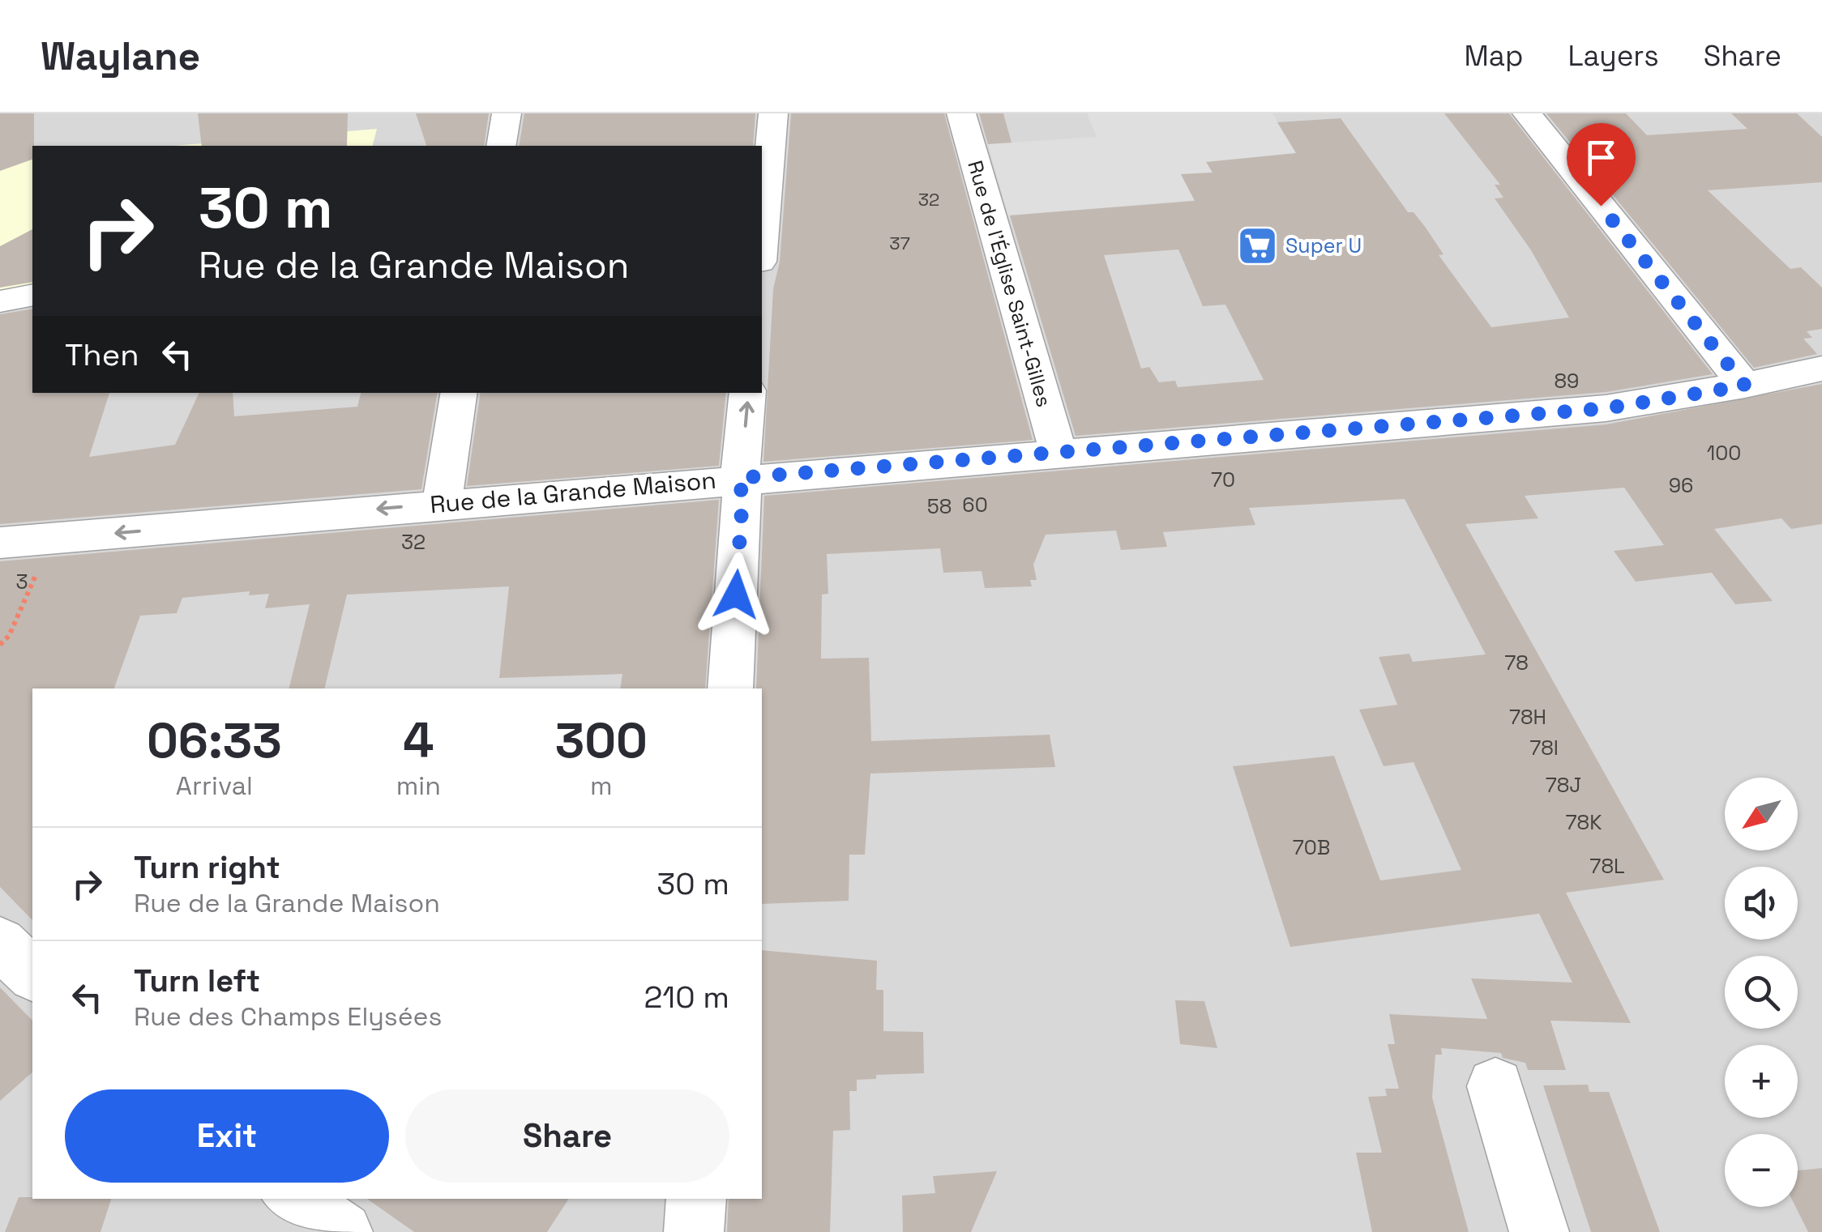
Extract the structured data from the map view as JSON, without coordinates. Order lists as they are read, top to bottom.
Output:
{
  "streets": {
    "street": ["Rue de l'Église Saint-Gilles", "Rue de la Grande Maison"]
  },
  "crossings": [
    ["Rue de l'Église Saint-Gilles", "Rue de la Grande Maison"]
  ],
  "places": {
    "supermarket": ["Super U"]
  },
  "house_numbers": [
    "32",
    "37",
    "89",
    "100",
    "70",
    "96",
    "60",
    "58",
    "32",
    "3",
    "78",
    "78H",
    "78I",
    "78J",
    "78K",
    "70B",
    "78L"
  ],
  "north": "bottom left",
  "page": {
    "header": "Waylane",
    "nav": ["Map", "Layers", "Share"],
    "turn": ["30 m", "Rue de la Grande Maison"],
    "then": "Then",
    "eta": [
      "06:33",
      "Arrival",
      "4",
      "min",
      "300",
      "m"
    ],
    "map_buttons": ["+", "−"],
    "list": [
      {
        "name": "Turn right",
        "note": "Rue de la Grande Maison",
        "value": "30 m"
      },
      {
        "name": "Turn left",
        "note": "Rue des Champs Elysées",
        "value": "210 m"
      }
    ],
    "buttons": ["Exit", "Share"]
  }
}
